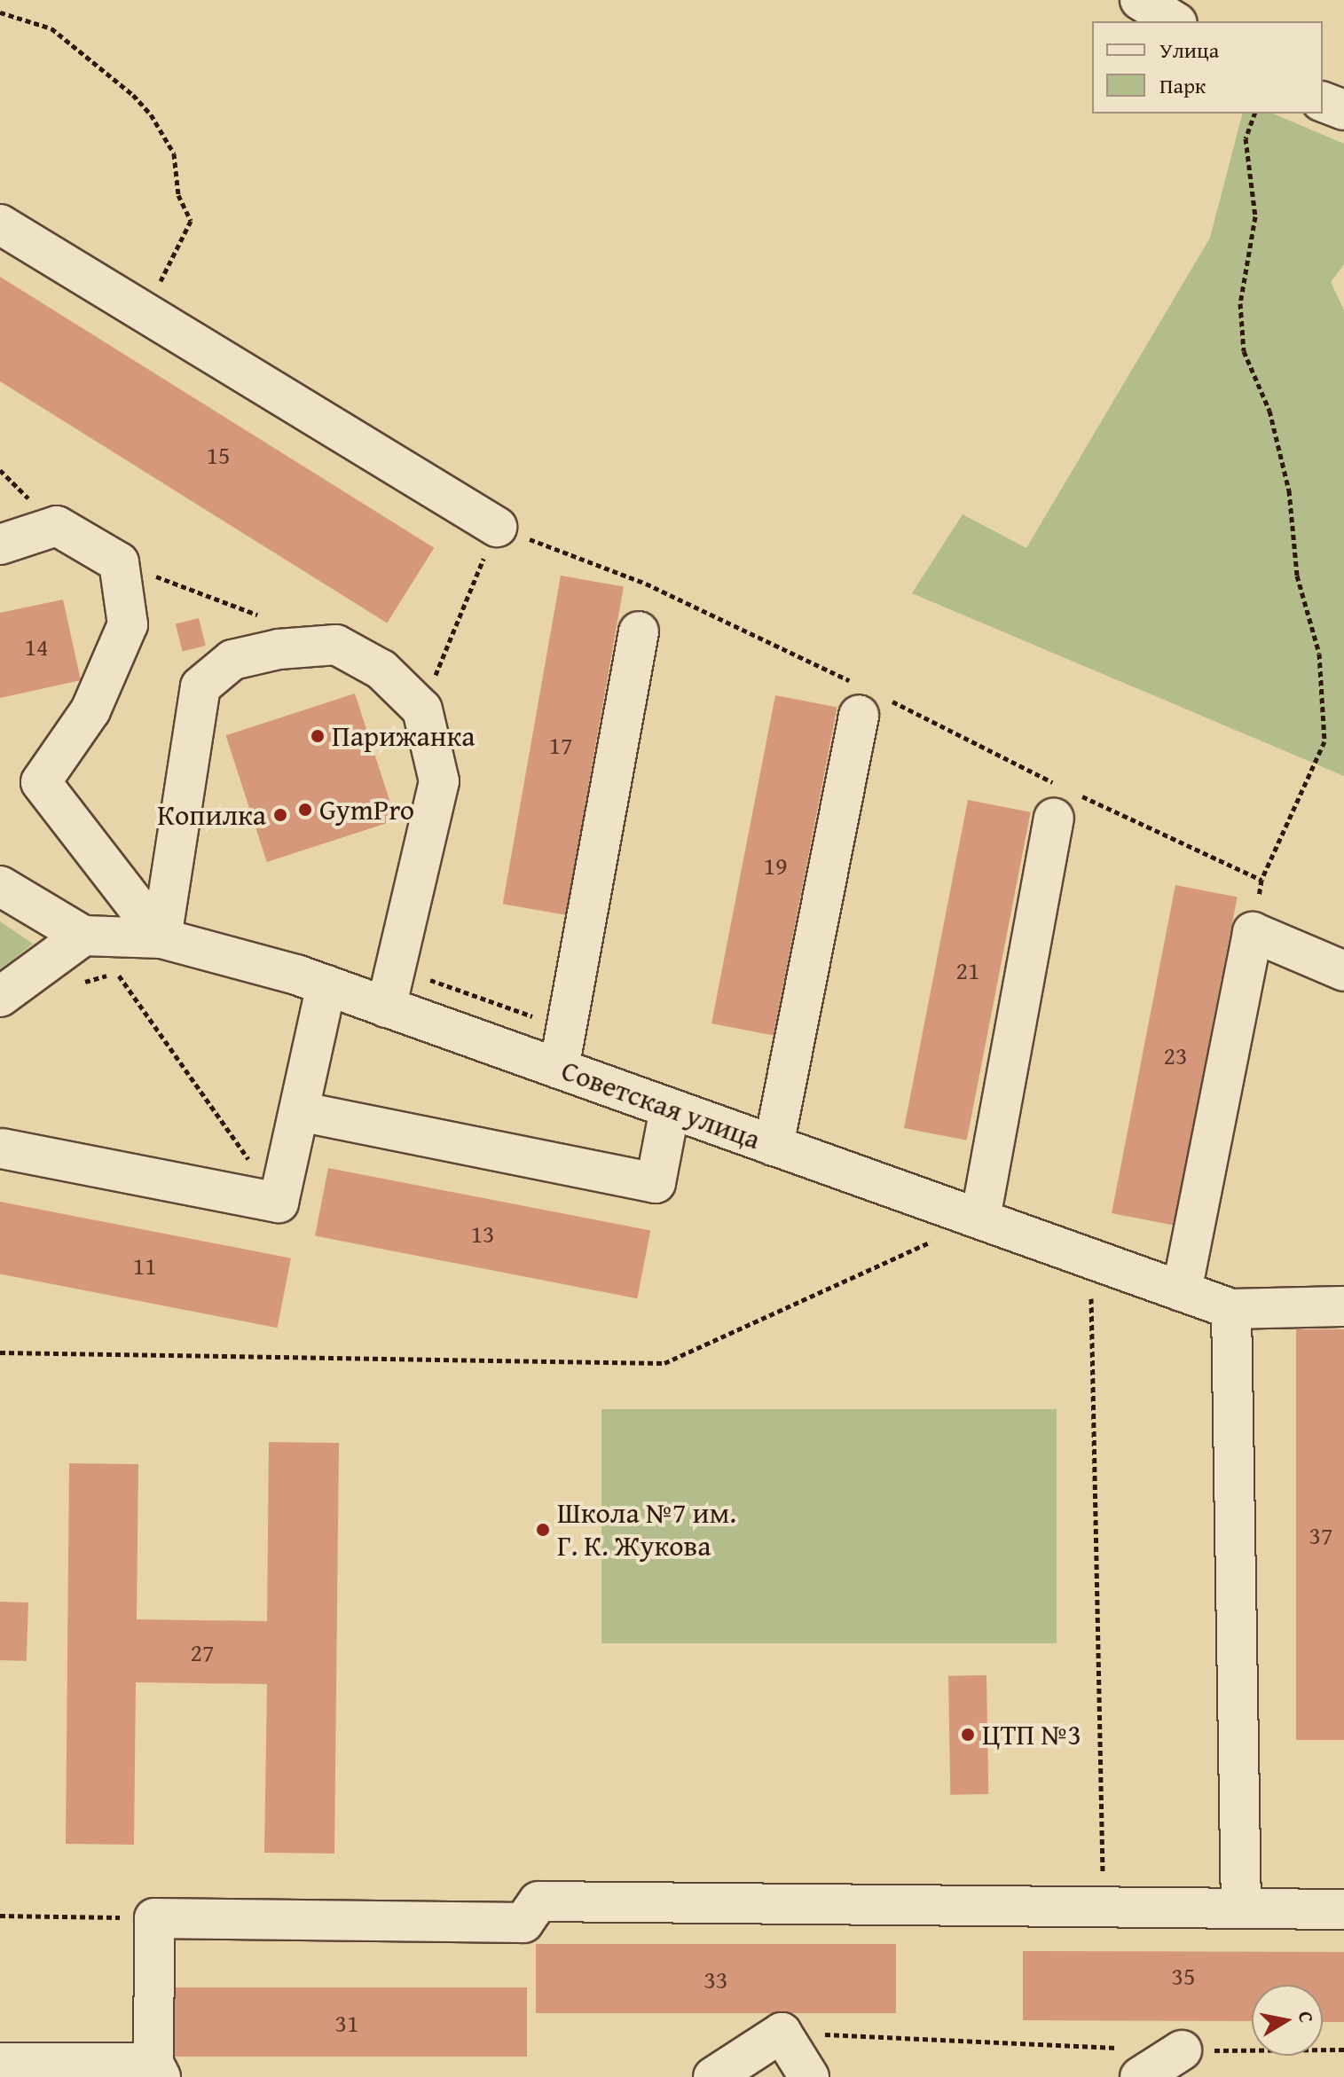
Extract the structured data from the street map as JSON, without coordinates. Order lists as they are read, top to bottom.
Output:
{
  "streets": {
    "street": ["Советская улица"]
  },
  "places": [
    "Парижанка",
    "GymPro",
    "Копилка",
    "Школа №7 им. Г. К. Жукова",
    "ЦТП №3"
  ],
  "house_numbers": [
    "15",
    "14",
    "17",
    "19",
    "21",
    "23",
    "13",
    "11",
    "37",
    "27",
    "35",
    "33",
    "31"
  ],
  "legend": ["Улица", "Парк"],
  "north": "right"
}
